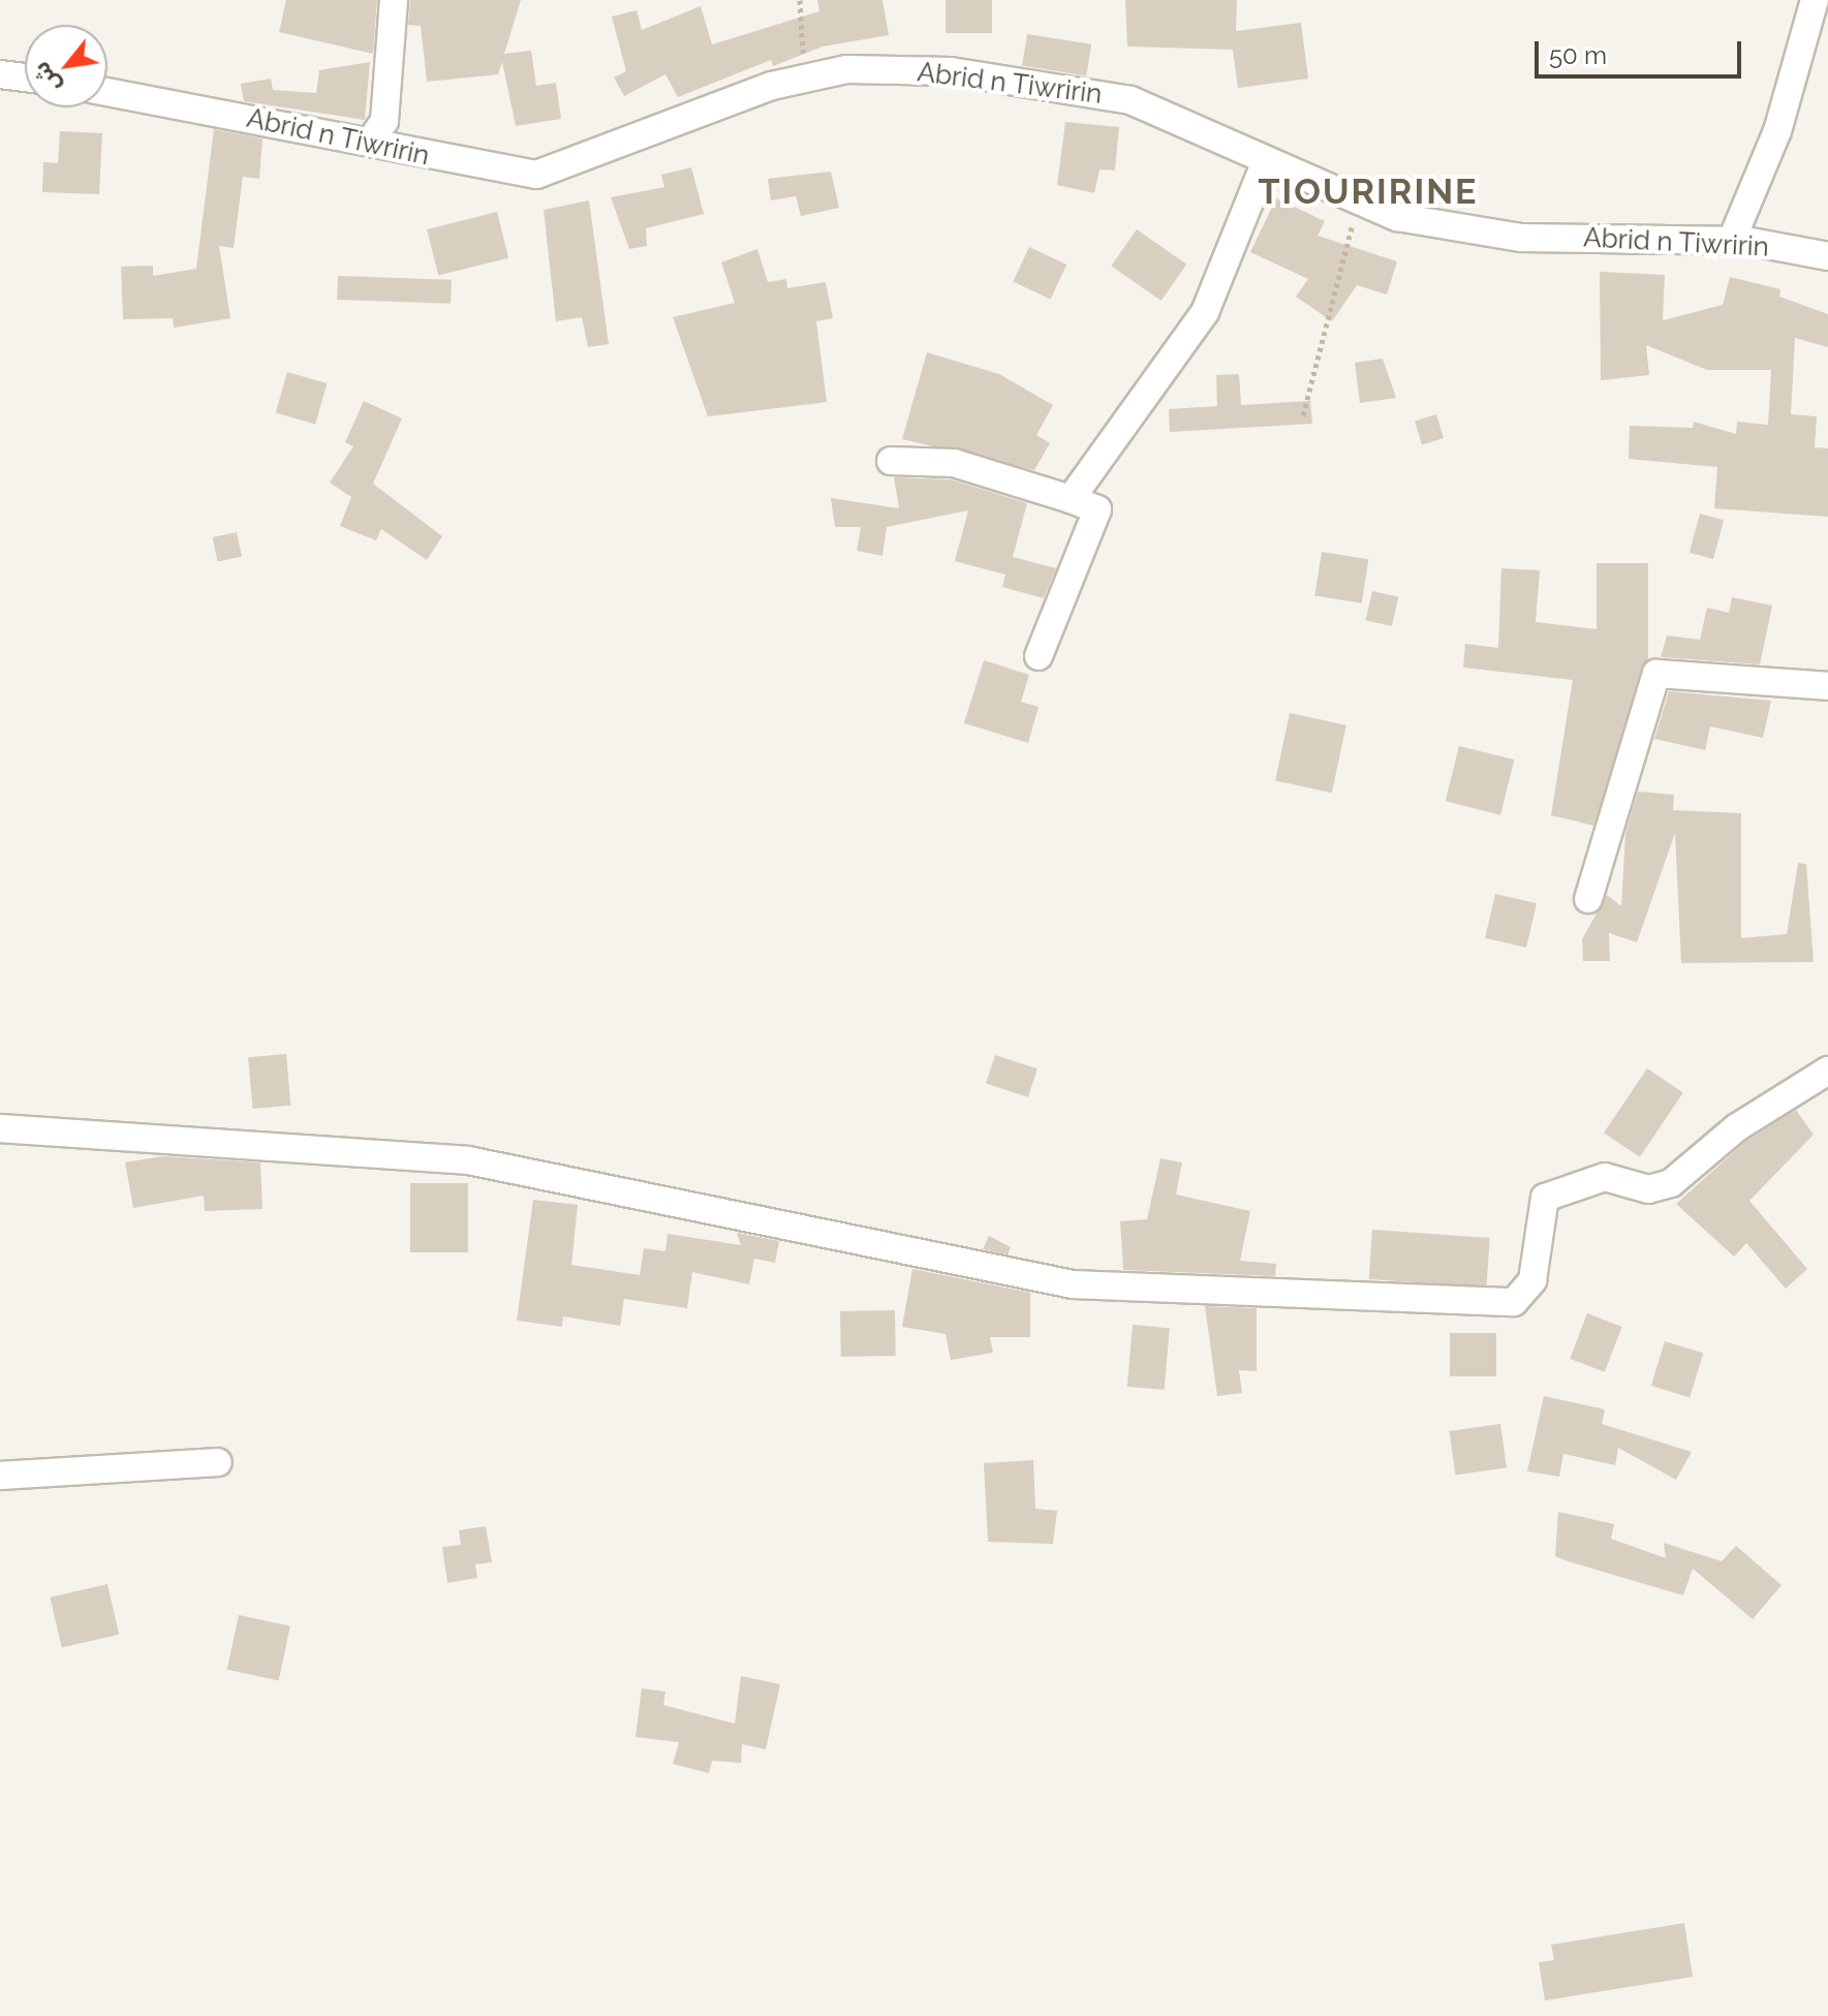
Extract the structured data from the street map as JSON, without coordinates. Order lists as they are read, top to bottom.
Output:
{
  "streets": {
    "street": ["Abrid n Tiwririn"]
  },
  "districts": ["TIOURIRINE"],
  "scale_bar": "50 m",
  "north": "bottom left"
}
